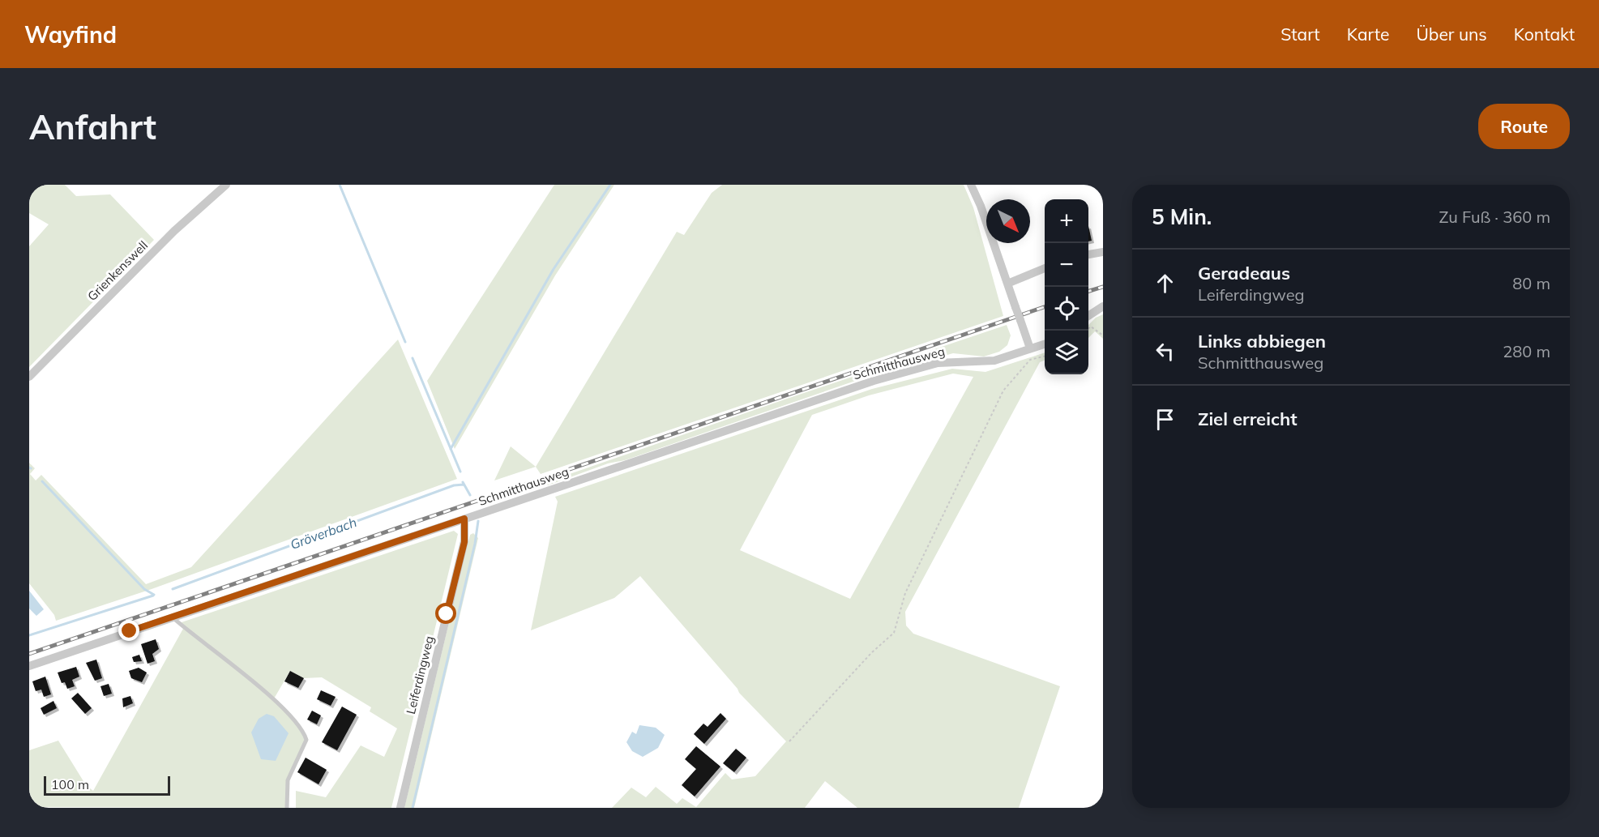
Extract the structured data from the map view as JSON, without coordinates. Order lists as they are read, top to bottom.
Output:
{
  "streets": {
    "street": ["Grienkenswell", "Schmitthausweg", "Leiferdingweg"]
  },
  "crossings": [
    ["Schmitthausweg", "Leiferdingweg"]
  ],
  "water": ["Gröverbach"],
  "scale_bar": "100 m",
  "north": "bottom right",
  "page": {
    "header": "Wayfind",
    "nav": [
      "Start",
      "Karte",
      "Über uns",
      "Kontakt"
    ],
    "buttons": "Route",
    "title": "Anfahrt",
    "heading": ["5 Min.", "Zu Fuß · 360 m"],
    "map_buttons": ["+", "−"],
    "list": [
      ["Geradeaus", "Leiferdingweg", "80 m"],
      ["Links abbiegen", "Schmitthausweg", "280 m"],
      "Ziel erreicht"
    ],
    "scale": "100 m"
  }
}
